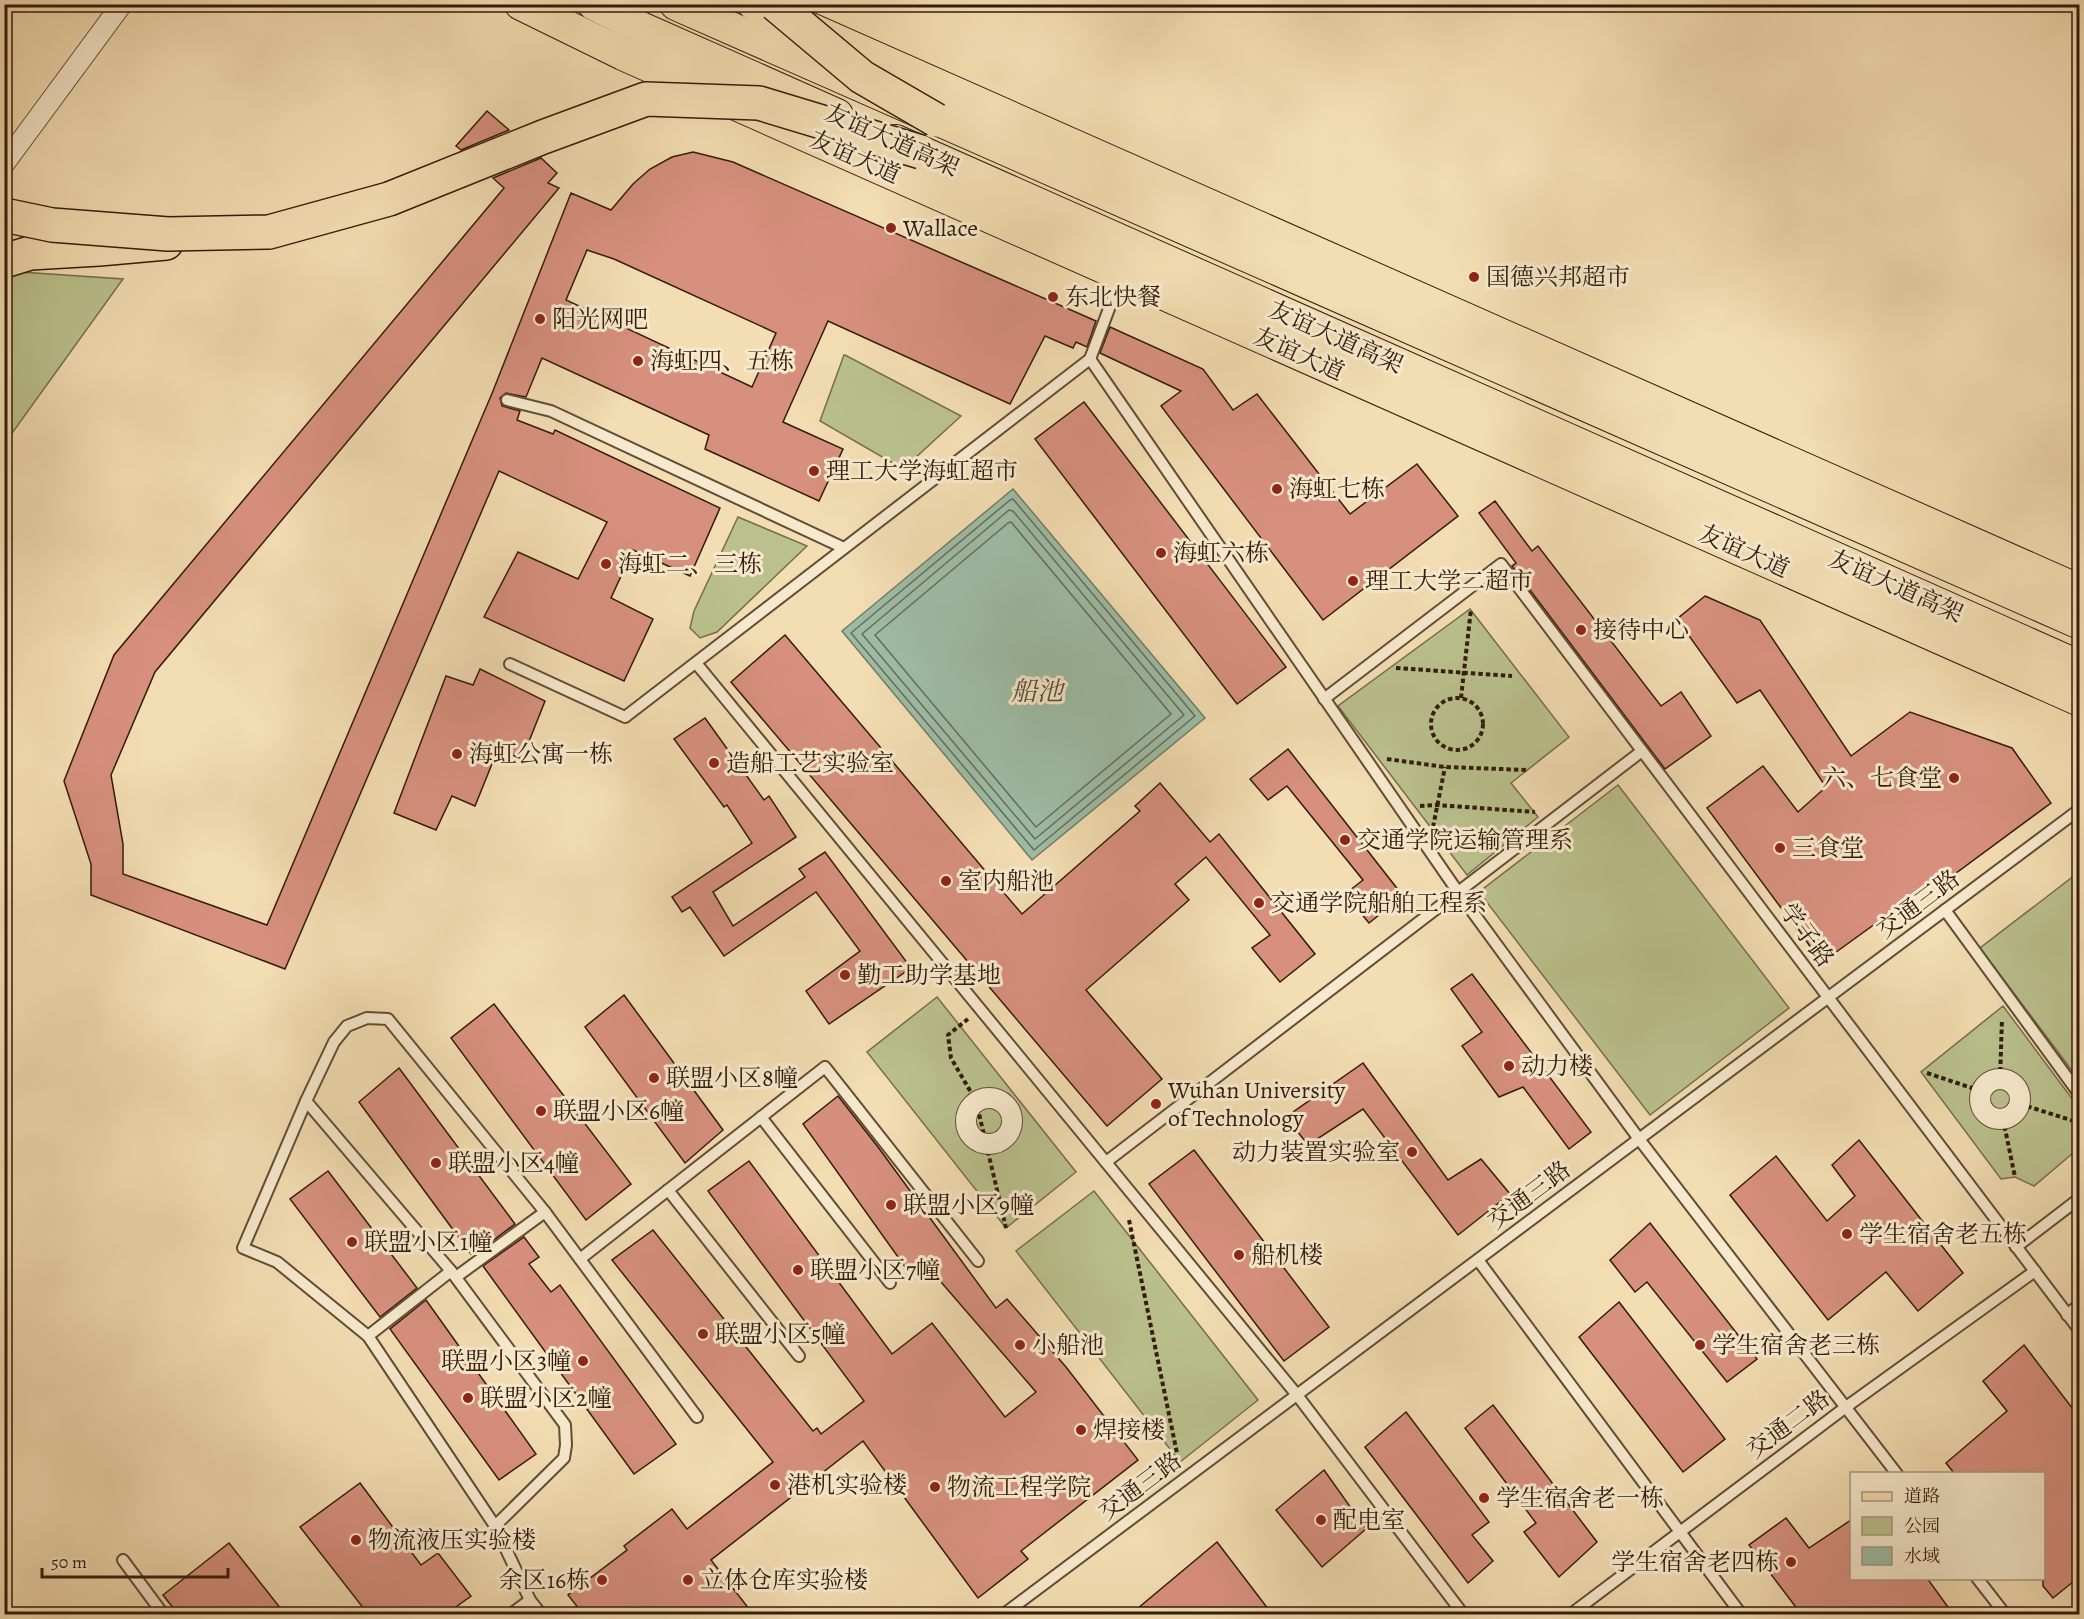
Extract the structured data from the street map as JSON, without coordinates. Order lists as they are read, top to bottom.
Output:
{
  "streets": {
    "main road": ["友谊大道高架", "友谊大道"],
    "lane": ["交通三路", "学子路", "交通二路"]
  },
  "crossings": [
    ["交通三路", "学子路"],
    ["学子路", "交通二路"]
  ],
  "water": ["船池"],
  "places": [
    "Wallace",
    "国德兴邦超市",
    "东北快餐",
    "阳光网吧",
    "海虹四、五栋",
    "理工大学海虹超市",
    "海虹七栋",
    "海虹六栋",
    "海虹二、三栋",
    "理工大学二超市",
    "接待中心",
    "海虹公寓一栋",
    "造船工艺实验室",
    "六、七食堂",
    "交通学院运输管理系",
    "三食堂",
    "室内船池",
    "交通学院船舶工程系",
    "勤工助学基地",
    "动力楼",
    "联盟小区8幢",
    "Wuhan University of Technology",
    "联盟小区6幢",
    "动力装置实验室",
    "联盟小区4幢",
    "联盟小区9幢",
    "学生宿舍老五栋",
    "联盟小区1幢",
    "船机楼",
    "联盟小区7幢",
    "联盟小区5幢",
    "小船池",
    "学生宿舍老三栋",
    "联盟小区3幢",
    "联盟小区2幢",
    "焊接楼",
    "港机实验楼",
    "物流工程学院",
    "学生宿舍老一栋",
    "配电室",
    "物流液压实验楼",
    "学生宿舍老四栋",
    "余区16栋",
    "立体仓库实验楼"
  ],
  "legend": ["道路", "公园", "水域"],
  "scale_bar": "50 m"
}
